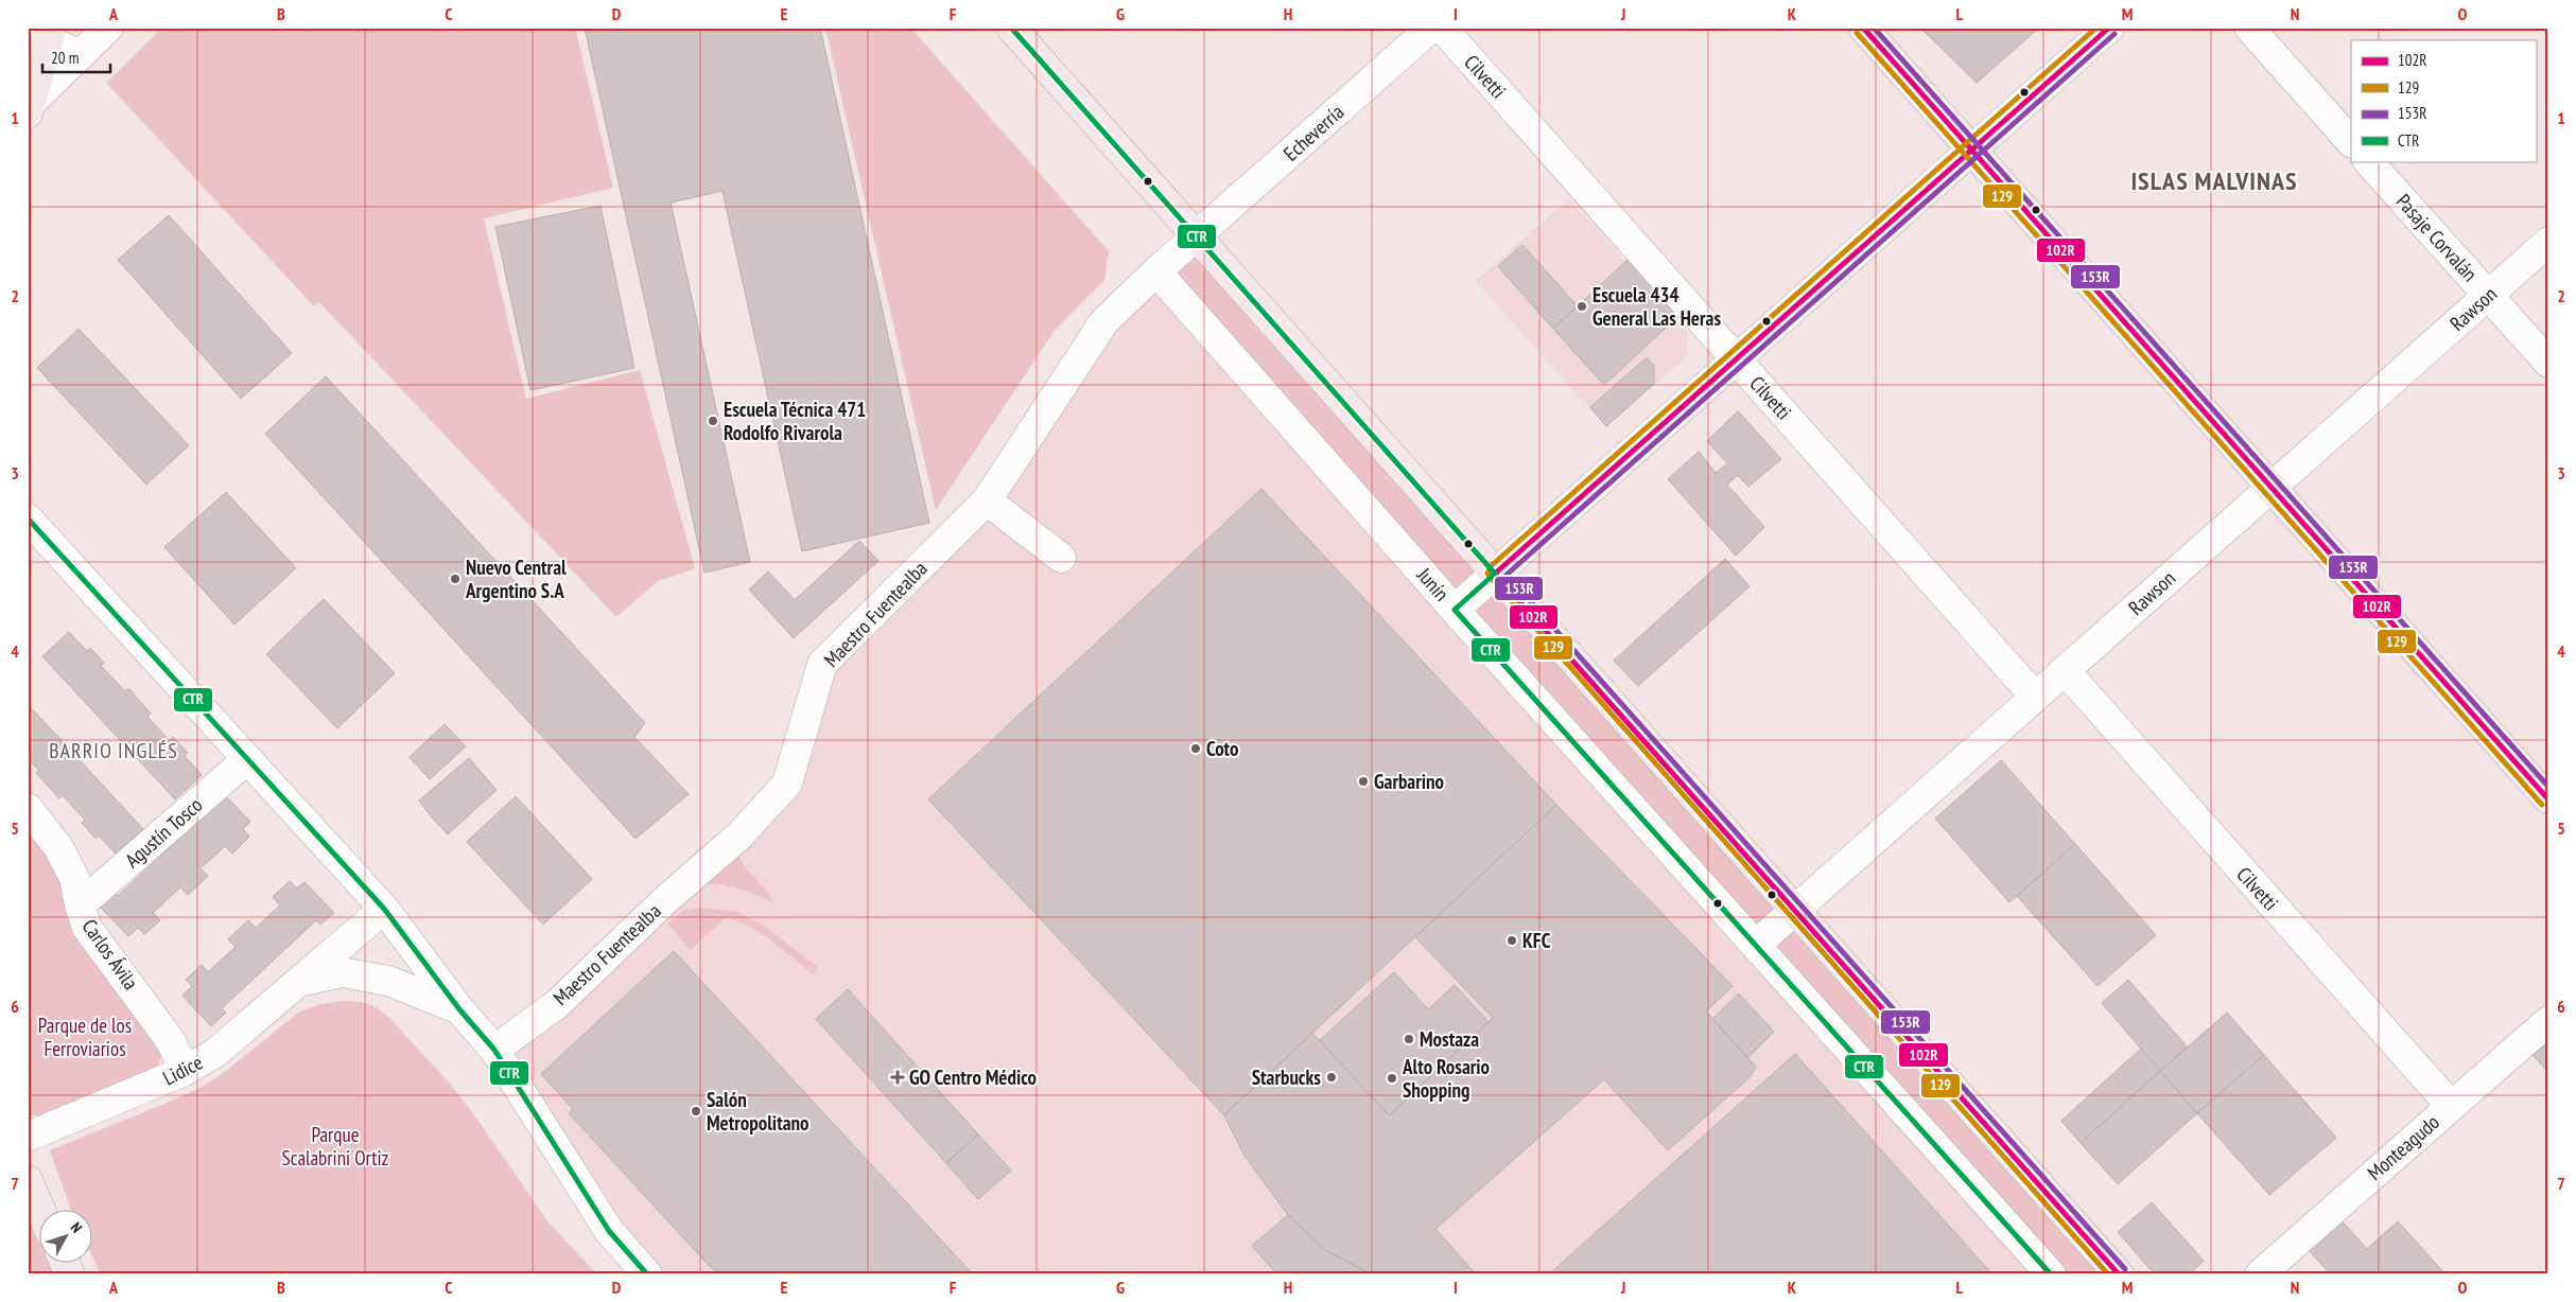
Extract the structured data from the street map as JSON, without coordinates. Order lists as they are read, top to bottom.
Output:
{
  "streets": {
    "street": [
      "Cilvetti",
      "Echeverría",
      "Pasaje Corvalán",
      "Rawson",
      "Junín",
      "Maestro Fuentealba",
      "Agustín Tosco",
      "Carlos Ávila",
      "Lidice",
      "Monteagudo"
    ]
  },
  "crossings": [
    ["Cilvetti", "Rawson"],
    ["Cilvetti", "Monteagudo"],
    ["Echeverría", "Maestro Fuentealba"],
    ["Pasaje Corvalán", "Rawson"],
    ["Rawson", "Junín"],
    ["Junín", "Maestro Fuentealba"],
    ["Agustín Tosco", "Carlos Ávila"],
    ["Carlos Ávila", "Lidice"]
  ],
  "districts": ["ISLAS MALVINAS", "BARRIO INGLÉS"],
  "parks": ["Parque de los Ferroviarios", "Parque Scalabrini Ortiz"],
  "places": {
    "other": [
      "Escuela 434 General Las Heras",
      "Escuela Técnica 471 Rodolfo Rivarola",
      "Nuevo Central Argentino S.A",
      "Coto",
      "Garbarino",
      "KFC",
      "Mostaza",
      "Starbucks",
      "Alto Rosario Shopping",
      "Salón Metropolitano"
    ],
    "health": ["GO Centro Médico"]
  },
  "lines": [
    "transit line 102R",
    "transit line 129",
    "transit line 153R",
    "transit line CTR"
  ],
  "legend": [
    "102R",
    "129",
    "153R",
    "CTR"
  ],
  "scale_bar": "20 m",
  "north": "top right",
  "grid": {
    "columns": [
      "A",
      "B",
      "C",
      "D",
      "E",
      "F",
      "G",
      "H",
      "I",
      "J",
      "K",
      "L",
      "M",
      "N",
      "O"
    ],
    "rows": [
      "1",
      "2",
      "3",
      "4",
      "5",
      "6",
      "7"
    ]
  }
}
